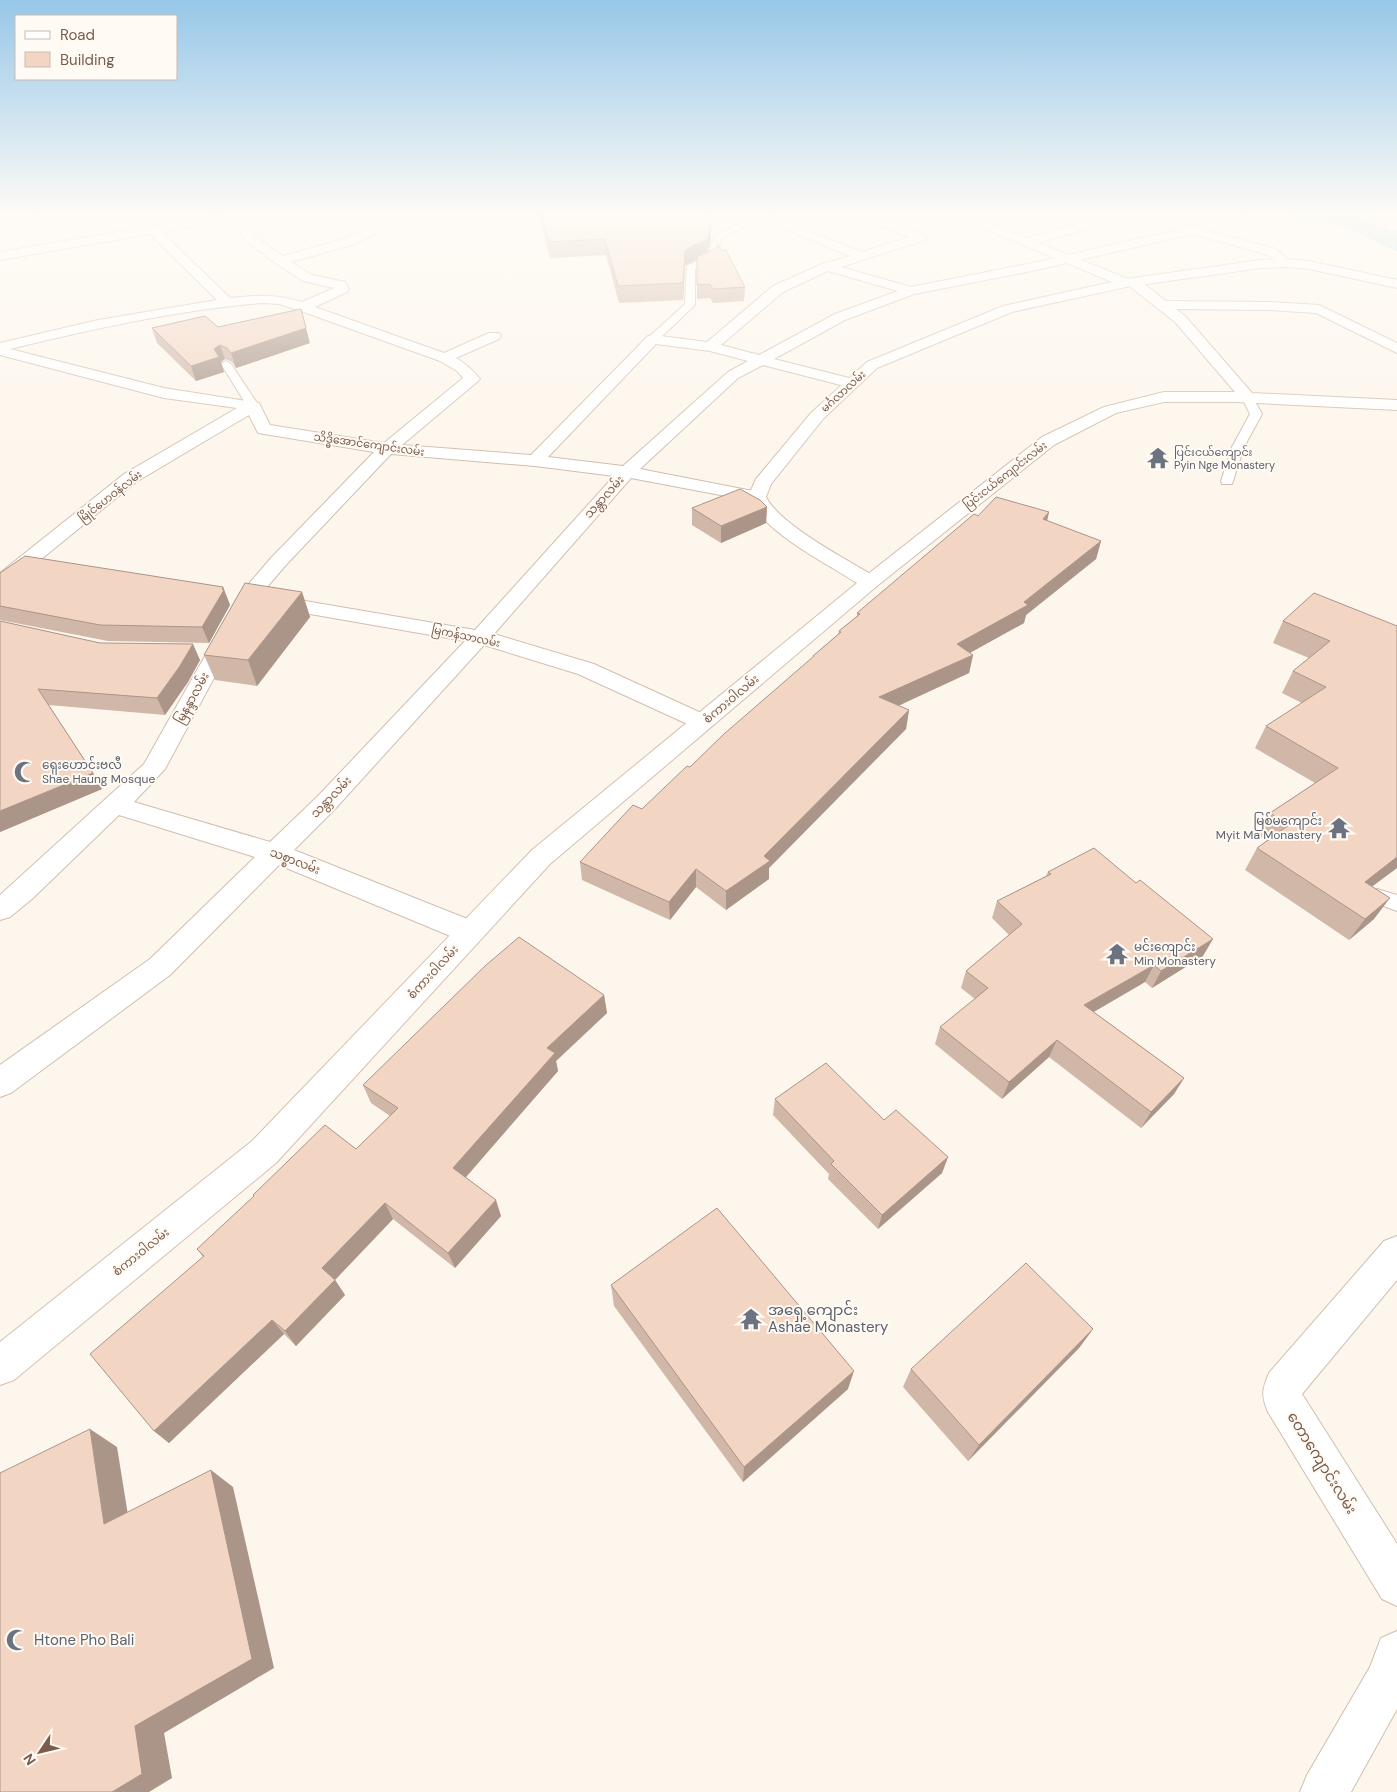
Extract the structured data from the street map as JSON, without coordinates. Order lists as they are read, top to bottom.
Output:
{
  "streets": {
    "street": [
      "မင်္ဂလာလမ်း",
      "သိဒ္ဓိအောင်ကျောင်းလမ်း",
      "ပြင်းငယ်ကျောင်းလမ်း",
      "မြိုင်ဟေဝန်လမ်း",
      "သန္တာလမ်း",
      "မြကန်သာလမ်း",
      "မြနန္ဒာလမ်း",
      "စံကားဝါလမ်း",
      "သစ္စာလမ်း",
      "တောကျောင်းလမ်း"
    ]
  },
  "crossings": [
    ["မင်္ဂလာလမ်း", "သိဒ္ဓိအောင်ကျောင်းလမ်း"],
    ["သိဒ္ဓိအောင်ကျောင်းလမ်း", "မြိုင်ဟေဝန်လမ်း"],
    ["သိဒ္ဓိအောင်ကျောင်းလမ်း", "သန္တာလမ်း"],
    ["သိဒ္ဓိအောင်ကျောင်းလမ်း", "မြနန္ဒာလမ်း"],
    ["ပြင်းငယ်ကျောင်းလမ်း", "စံကားဝါလမ်း"],
    ["သန္တာလမ်း", "မြကန်သာလမ်း"],
    ["သန္တာလမ်း", "သစ္စာလမ်း"],
    ["မြကန်သာလမ်း", "မြနန္ဒာလမ်း"],
    ["မြကန်သာလမ်း", "စံကားဝါလမ်း"],
    ["မြနန္ဒာလမ်း", "သစ္စာလမ်း"],
    ["စံကားဝါလမ်း", "သစ္စာလမ်း"]
  ],
  "places": {
    "temple": [
      "ပြင်းငယ်ကျောင်း Pyin Nge Monastery",
      "မြစ်မကျောင်း Myit Ma Monastery",
      "မင်းကျောင်း Min Monastery",
      "အရှေ့ကျောင်း Ashae Monastery"
    ],
    "mosque": ["ရှေးဟောင်းဗလီ Shae Haung Mosque", "Htone Pho Bali"]
  },
  "legend": ["Road", "Building"],
  "north": "bottom left"
}
